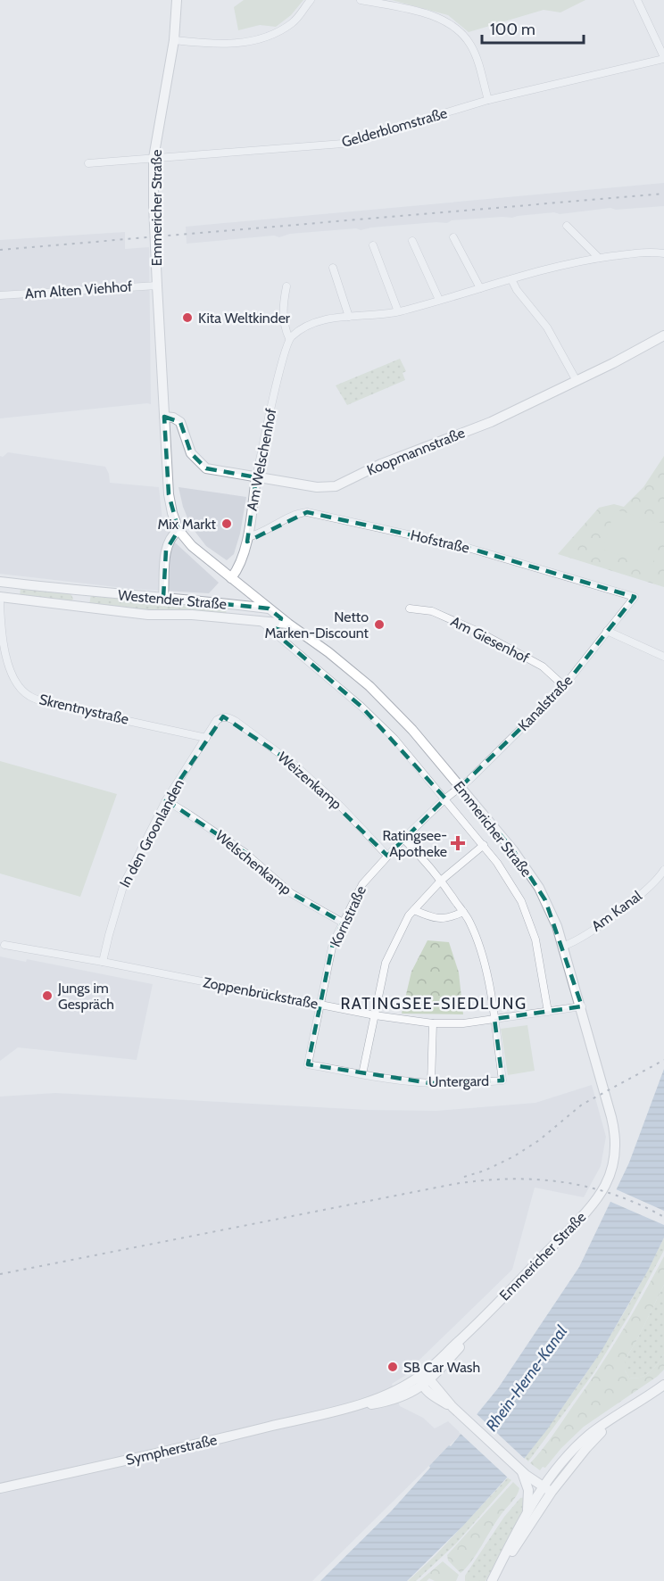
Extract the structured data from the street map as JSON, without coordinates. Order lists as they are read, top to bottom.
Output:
{
  "streets": {
    "main road": [
      "Emmericher Straße",
      "Koopmannstraße",
      "Am Welschenhof",
      "Westender Straße",
      "Sympherstraße"
    ],
    "street": [
      "Gelderblomstraße",
      "Am Alten Viehhof",
      "Hofstraße",
      "Am Giesenhof",
      "Kanalstraße",
      "Skrentnystraße",
      "Weizenkamp",
      "In den Groonlanden",
      "Welschenkamp",
      "Am Kanal",
      "Kornstraße",
      "Zoppenbrückstraße",
      "Untergard"
    ]
  },
  "crossings": [
    ["Gelderblomstraße", "Emmericher Straße"],
    ["Emmericher Straße", "Am Alten Viehhof"],
    ["Emmericher Straße", "Koopmannstraße"],
    ["Emmericher Straße", "Am Welschenhof"],
    ["Emmericher Straße", "Westender Straße"],
    ["Emmericher Straße", "Kanalstraße"],
    ["Emmericher Straße", "Am Kanal"],
    ["Emmericher Straße", "Kornstraße"],
    ["Emmericher Straße", "Zoppenbrückstraße"],
    ["Emmericher Straße", "Sympherstraße"],
    ["Koopmannstraße", "Am Welschenhof"],
    ["Am Welschenhof", "Hofstraße"],
    ["Hofstraße", "Kanalstraße"],
    ["Am Giesenhof", "Kanalstraße"],
    ["Kanalstraße", "Kornstraße"],
    ["Skrentnystraße", "In den Groonlanden"],
    ["Weizenkamp", "In den Groonlanden"],
    ["Weizenkamp", "Kornstraße"],
    ["In den Groonlanden", "Welschenkamp"],
    ["In den Groonlanden", "Zoppenbrückstraße"],
    ["Welschenkamp", "Kornstraße"],
    ["Kornstraße", "Zoppenbrückstraße"],
    ["Kornstraße", "Untergard"],
    ["Zoppenbrückstraße", "Untergard"]
  ],
  "districts": ["RATINGSEE-SIEDLUNG"],
  "water": ["Rhein-Herne-Kanal"],
  "places": {
    "other": [
      "Kita Weltkinder",
      "Mix Markt",
      "Netto Marken-Discount",
      "Jungs im Gespräch",
      "SB Car Wash"
    ],
    "health": ["Ratingsee- Apotheke"]
  },
  "scale_bar": "100 m"
}
